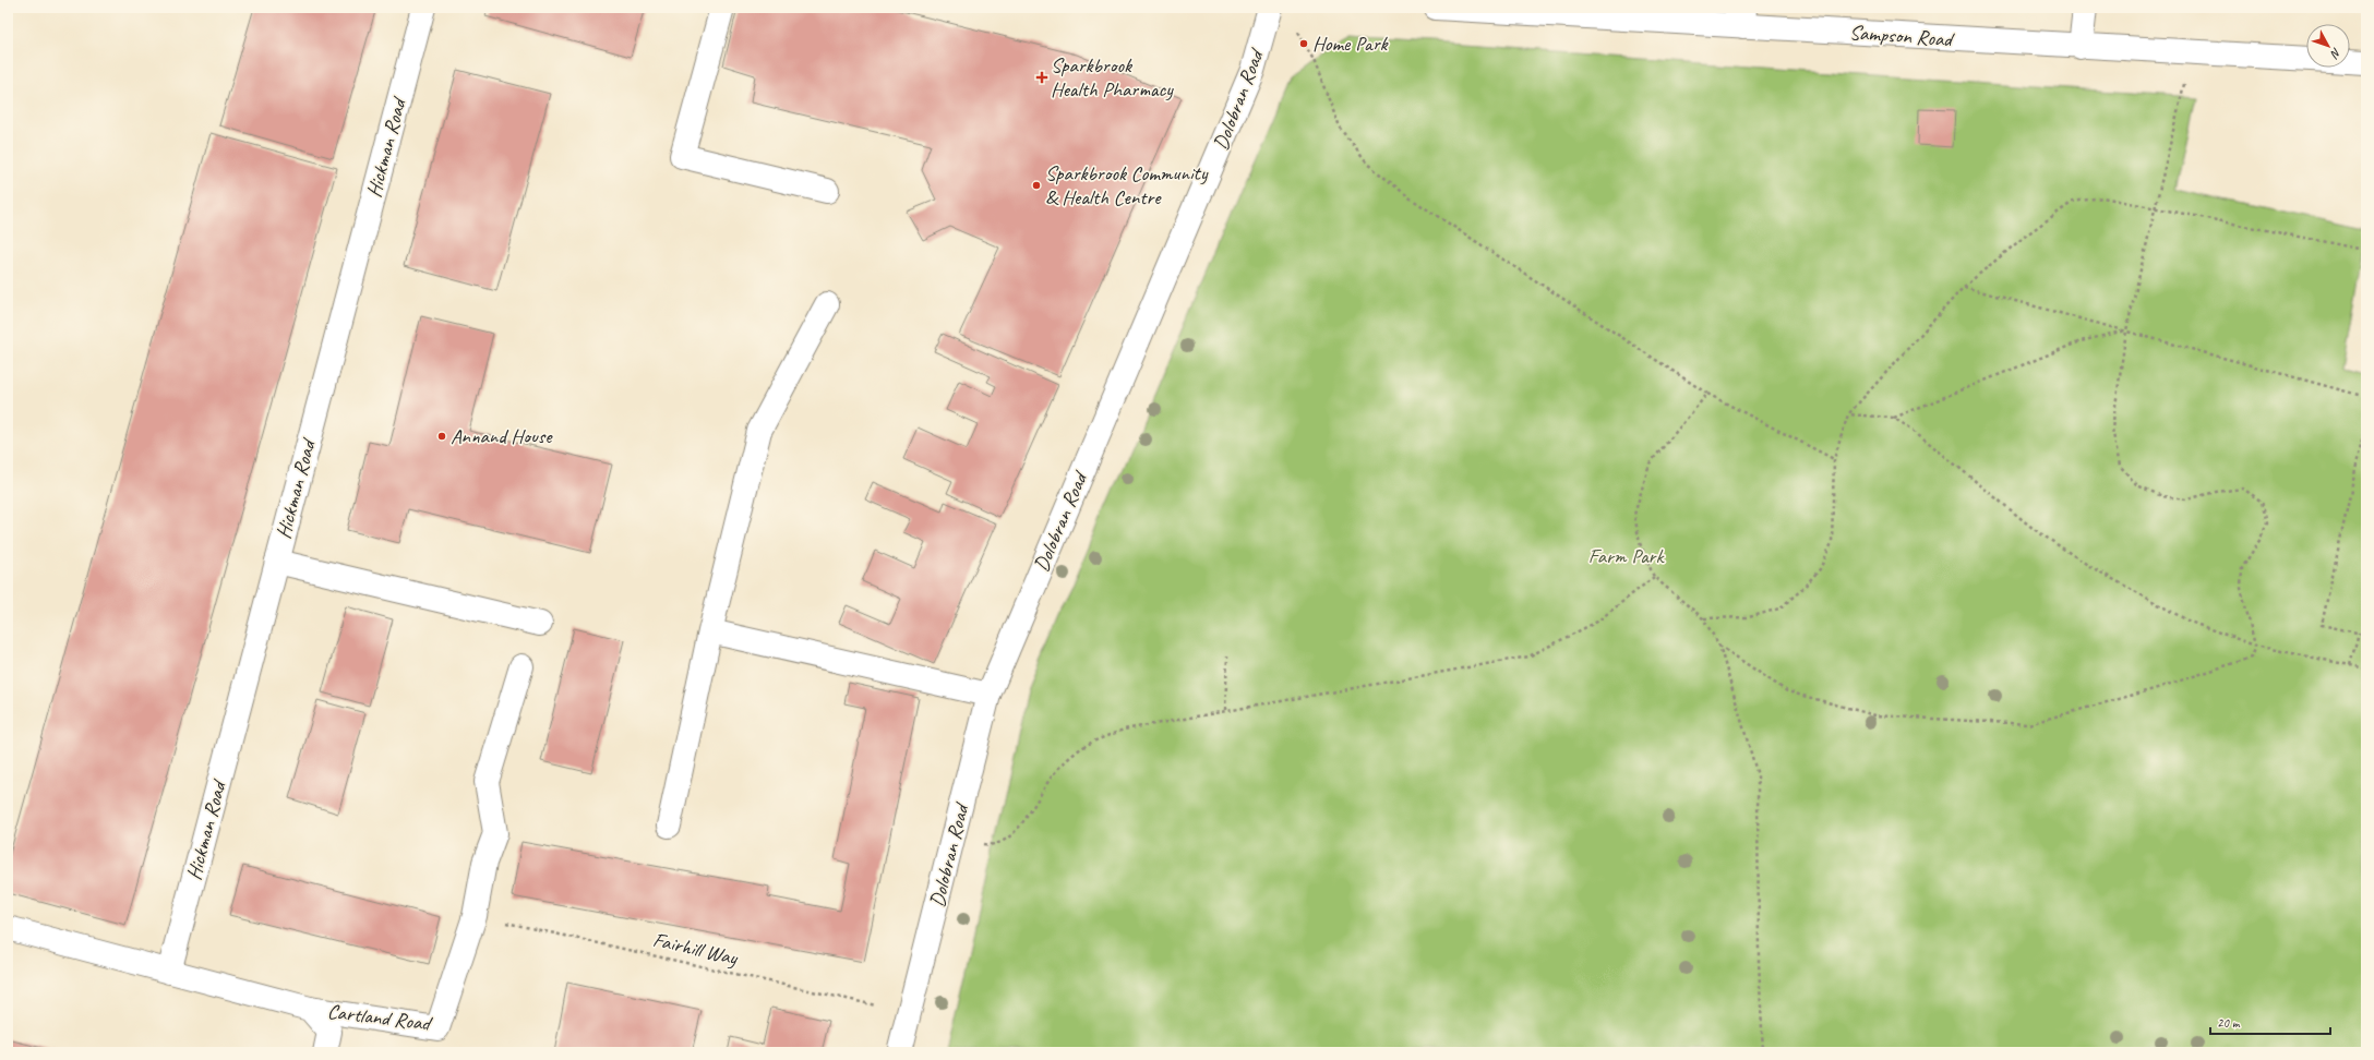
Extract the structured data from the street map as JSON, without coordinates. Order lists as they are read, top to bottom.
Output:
{
  "streets": {
    "street": [
      "Sampson Road",
      "Dolobran Road",
      "Hickman Road",
      "Cartland Road"
    ],
    "path": ["Fairhill Way"]
  },
  "crossings": [
    ["Dolobran Road", "Fairhill Way"],
    ["Hickman Road", "Cartland Road"],
    ["Fairhill Way", "Cartland Road"]
  ],
  "parks": ["Farm Park"],
  "places": {
    "other": ["Home Park", "Sparkbrook Community & Health Centre", "Annand House"],
    "health": ["Sparkbrook Health Pharmacy"]
  },
  "scale_bar": "20 m",
  "north": "bottom right"
}
